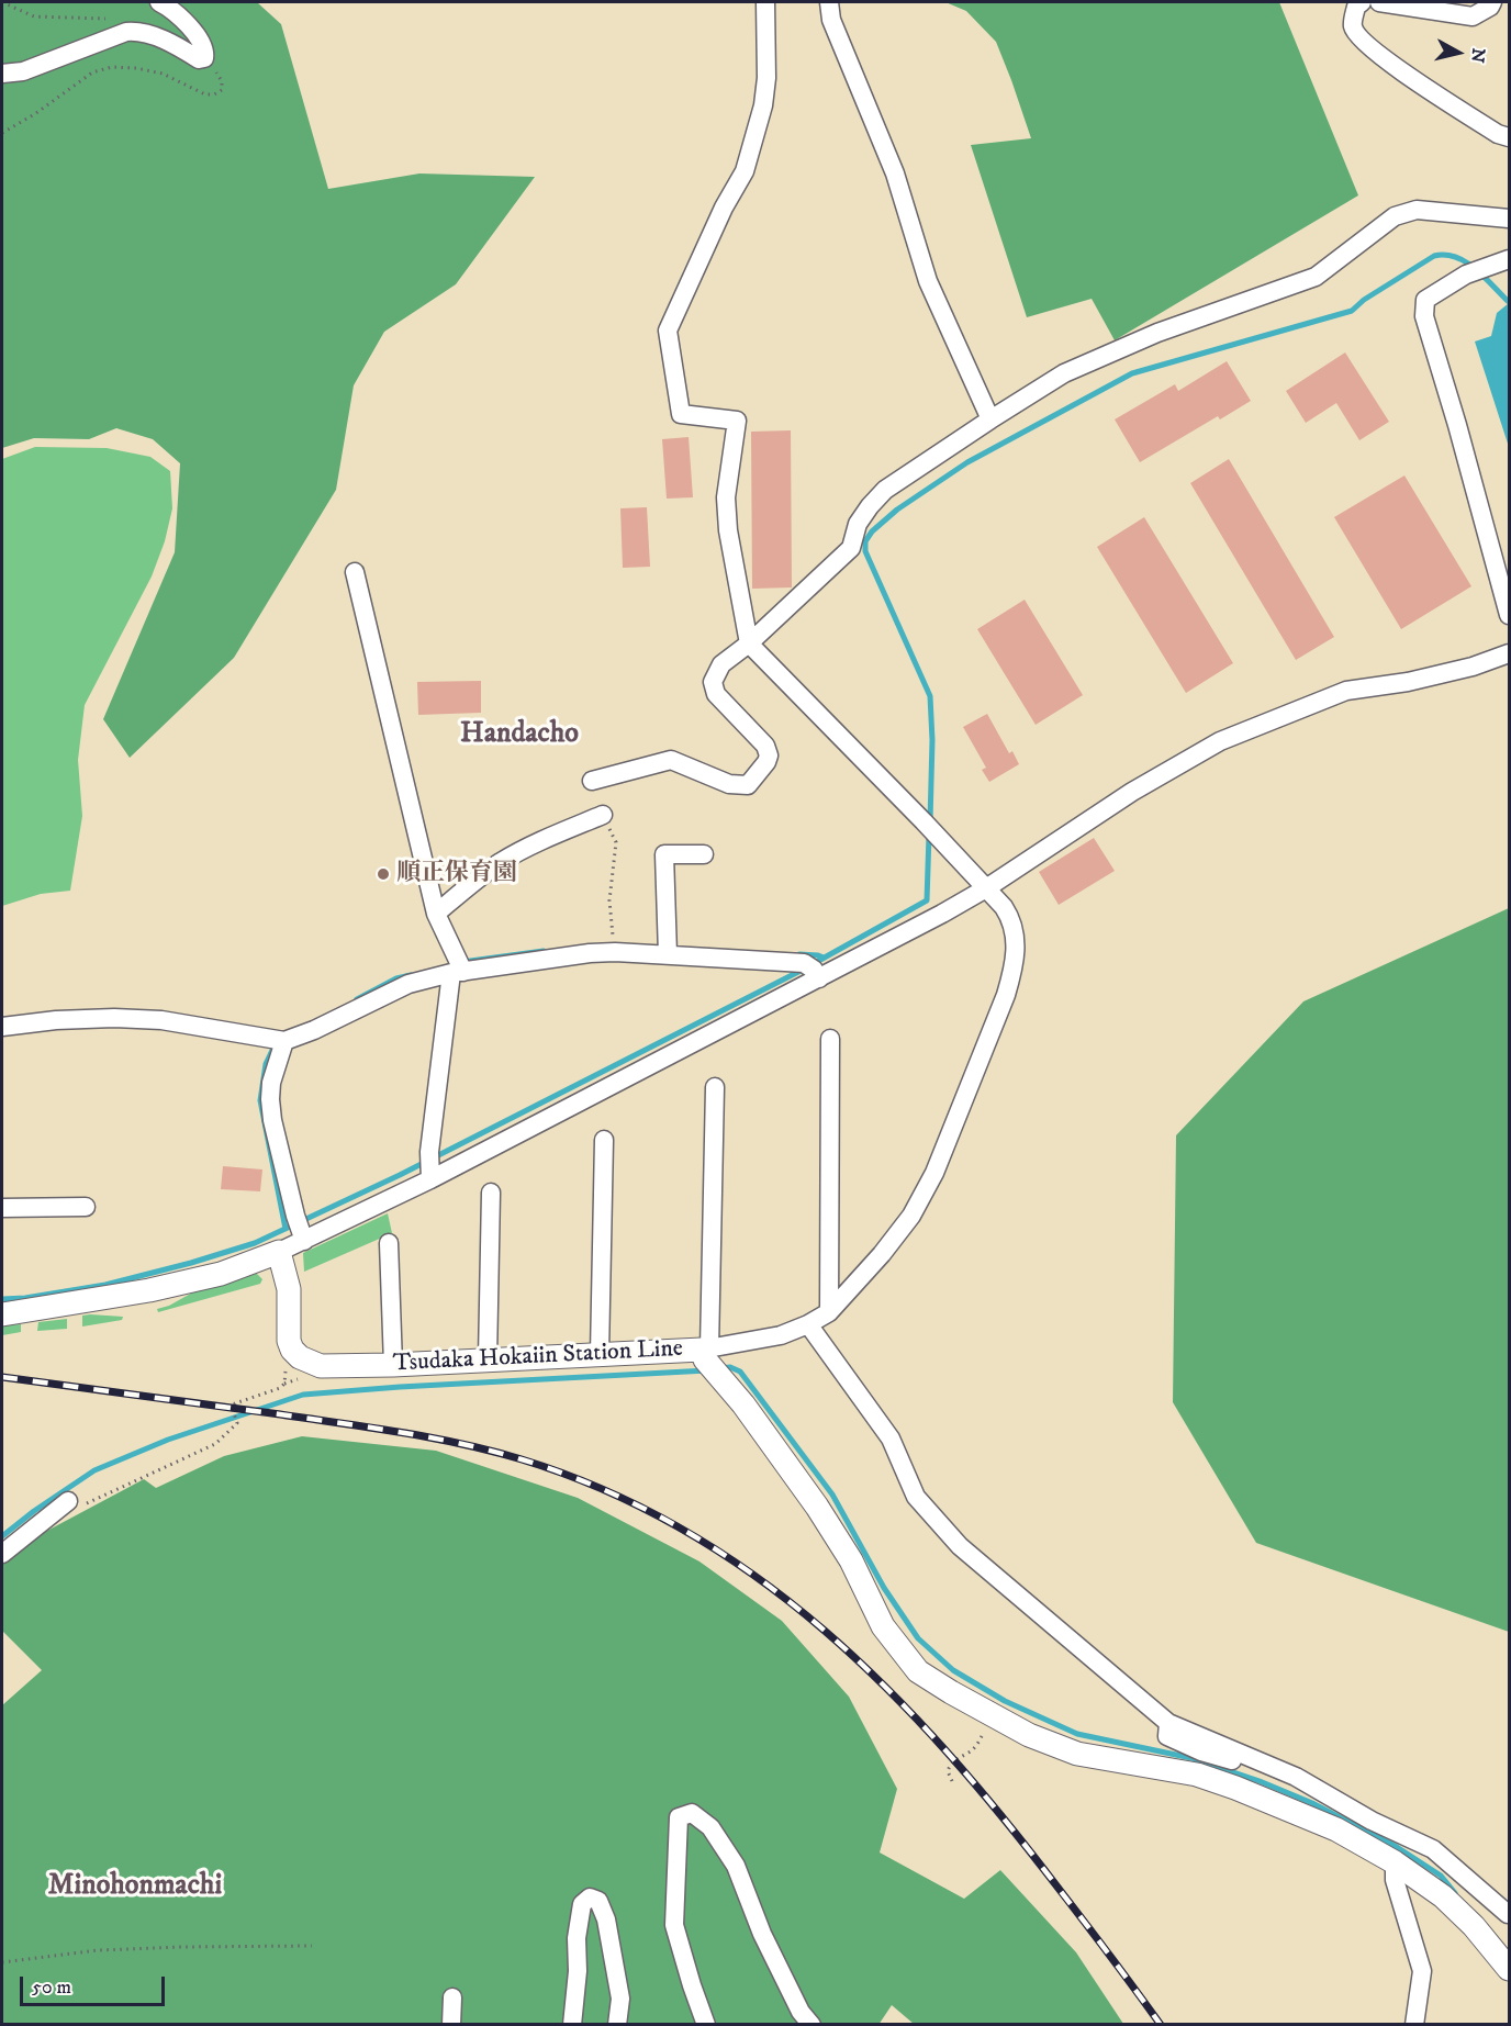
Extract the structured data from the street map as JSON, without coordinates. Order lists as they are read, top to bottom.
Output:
{
  "streets": {
    "main road": ["Tsudaka Hokaiin Station Line"]
  },
  "districts": ["Handacho", "Minohonmachi"],
  "places": ["順正保育園"],
  "scale_bar": "50 m",
  "north": "right"
}
